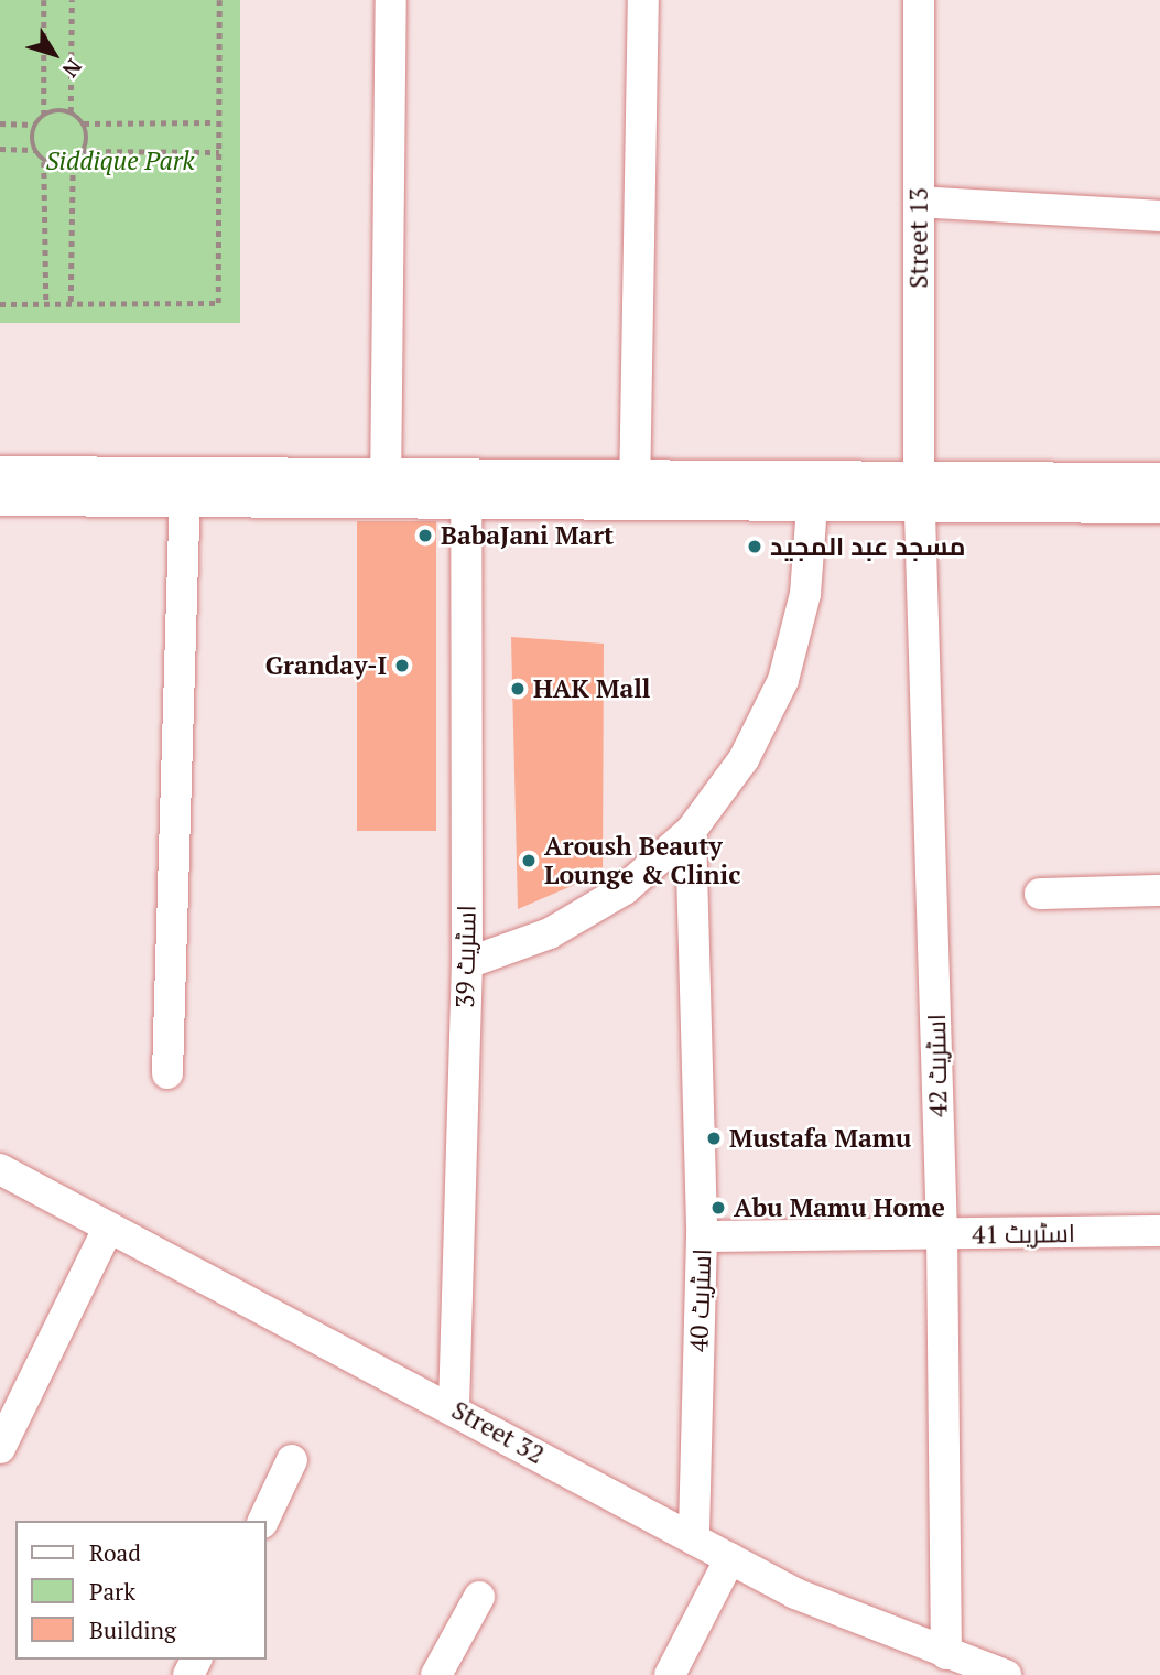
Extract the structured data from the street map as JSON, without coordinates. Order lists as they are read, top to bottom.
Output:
{
  "streets": {
    "street": [
      "Street 13",
      "اسٹریٹ 39",
      "اسٹریٹ 42",
      "اسٹریٹ 41",
      "اسٹریٹ 40",
      "Street 32"
    ]
  },
  "crossings": [
    ["Street 13", "اسٹریٹ 42"],
    ["اسٹریٹ 39", "Street 32"],
    ["اسٹریٹ 42", "اسٹریٹ 41"],
    ["اسٹریٹ 42", "Street 32"],
    ["اسٹریٹ 41", "اسٹریٹ 40"],
    ["اسٹریٹ 40", "Street 32"]
  ],
  "parks": ["Siddique Park"],
  "places": [
    "BabaJani Mart",
    "مسجد عبد المجید",
    "Granday-I",
    "HAK Mall",
    "Aroush Beauty Lounge & Clinic",
    "Mustafa Mamu",
    "Abu Mamu Home"
  ],
  "legend": ["Road", "Park", "Building"],
  "north": "bottom right"
}
